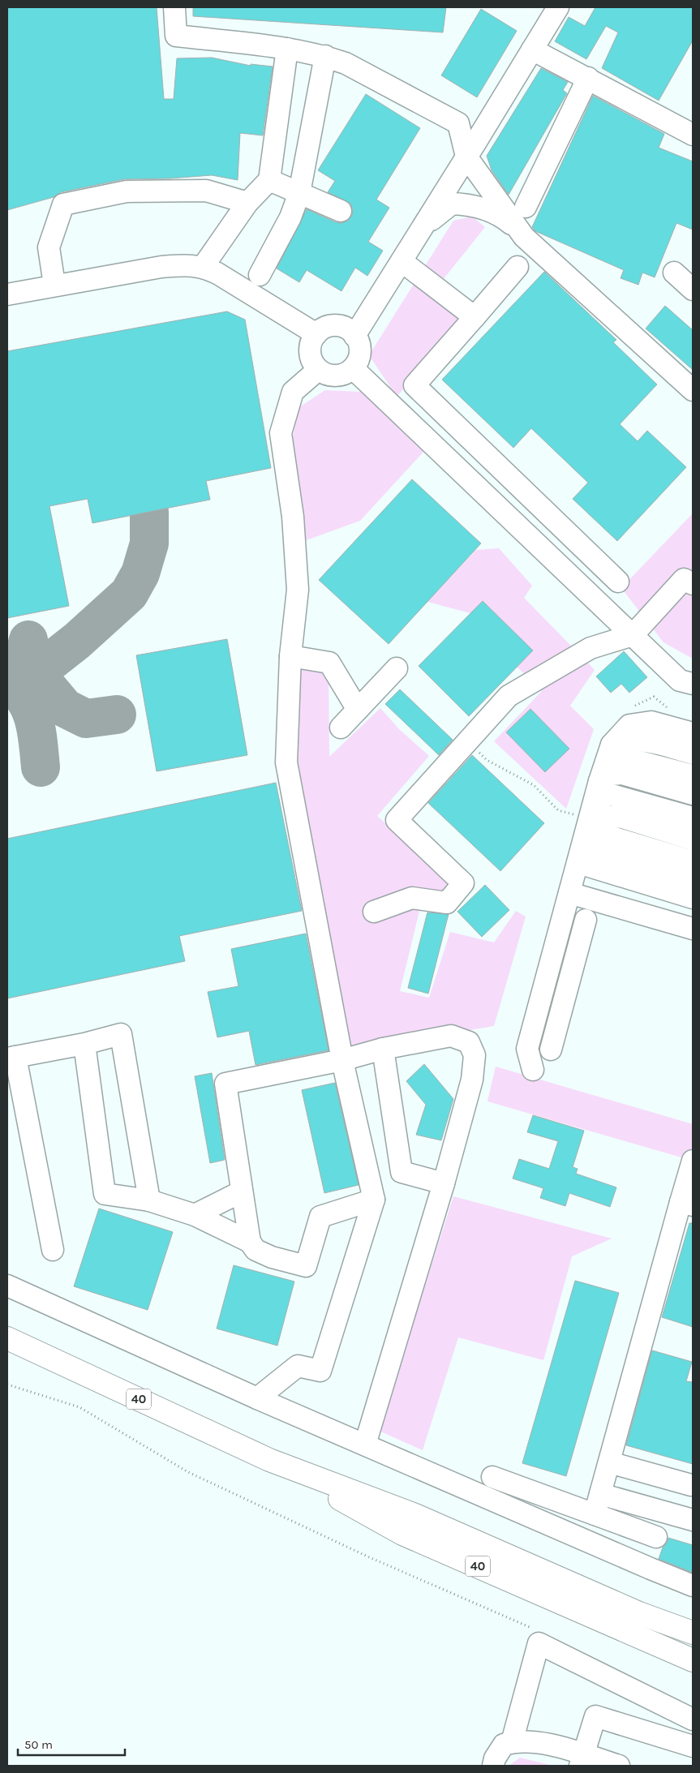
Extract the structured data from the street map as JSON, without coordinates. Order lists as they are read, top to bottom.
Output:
{
  "streets": {
    "highway": ["40"]
  },
  "scale_bar": "50 m"
}
